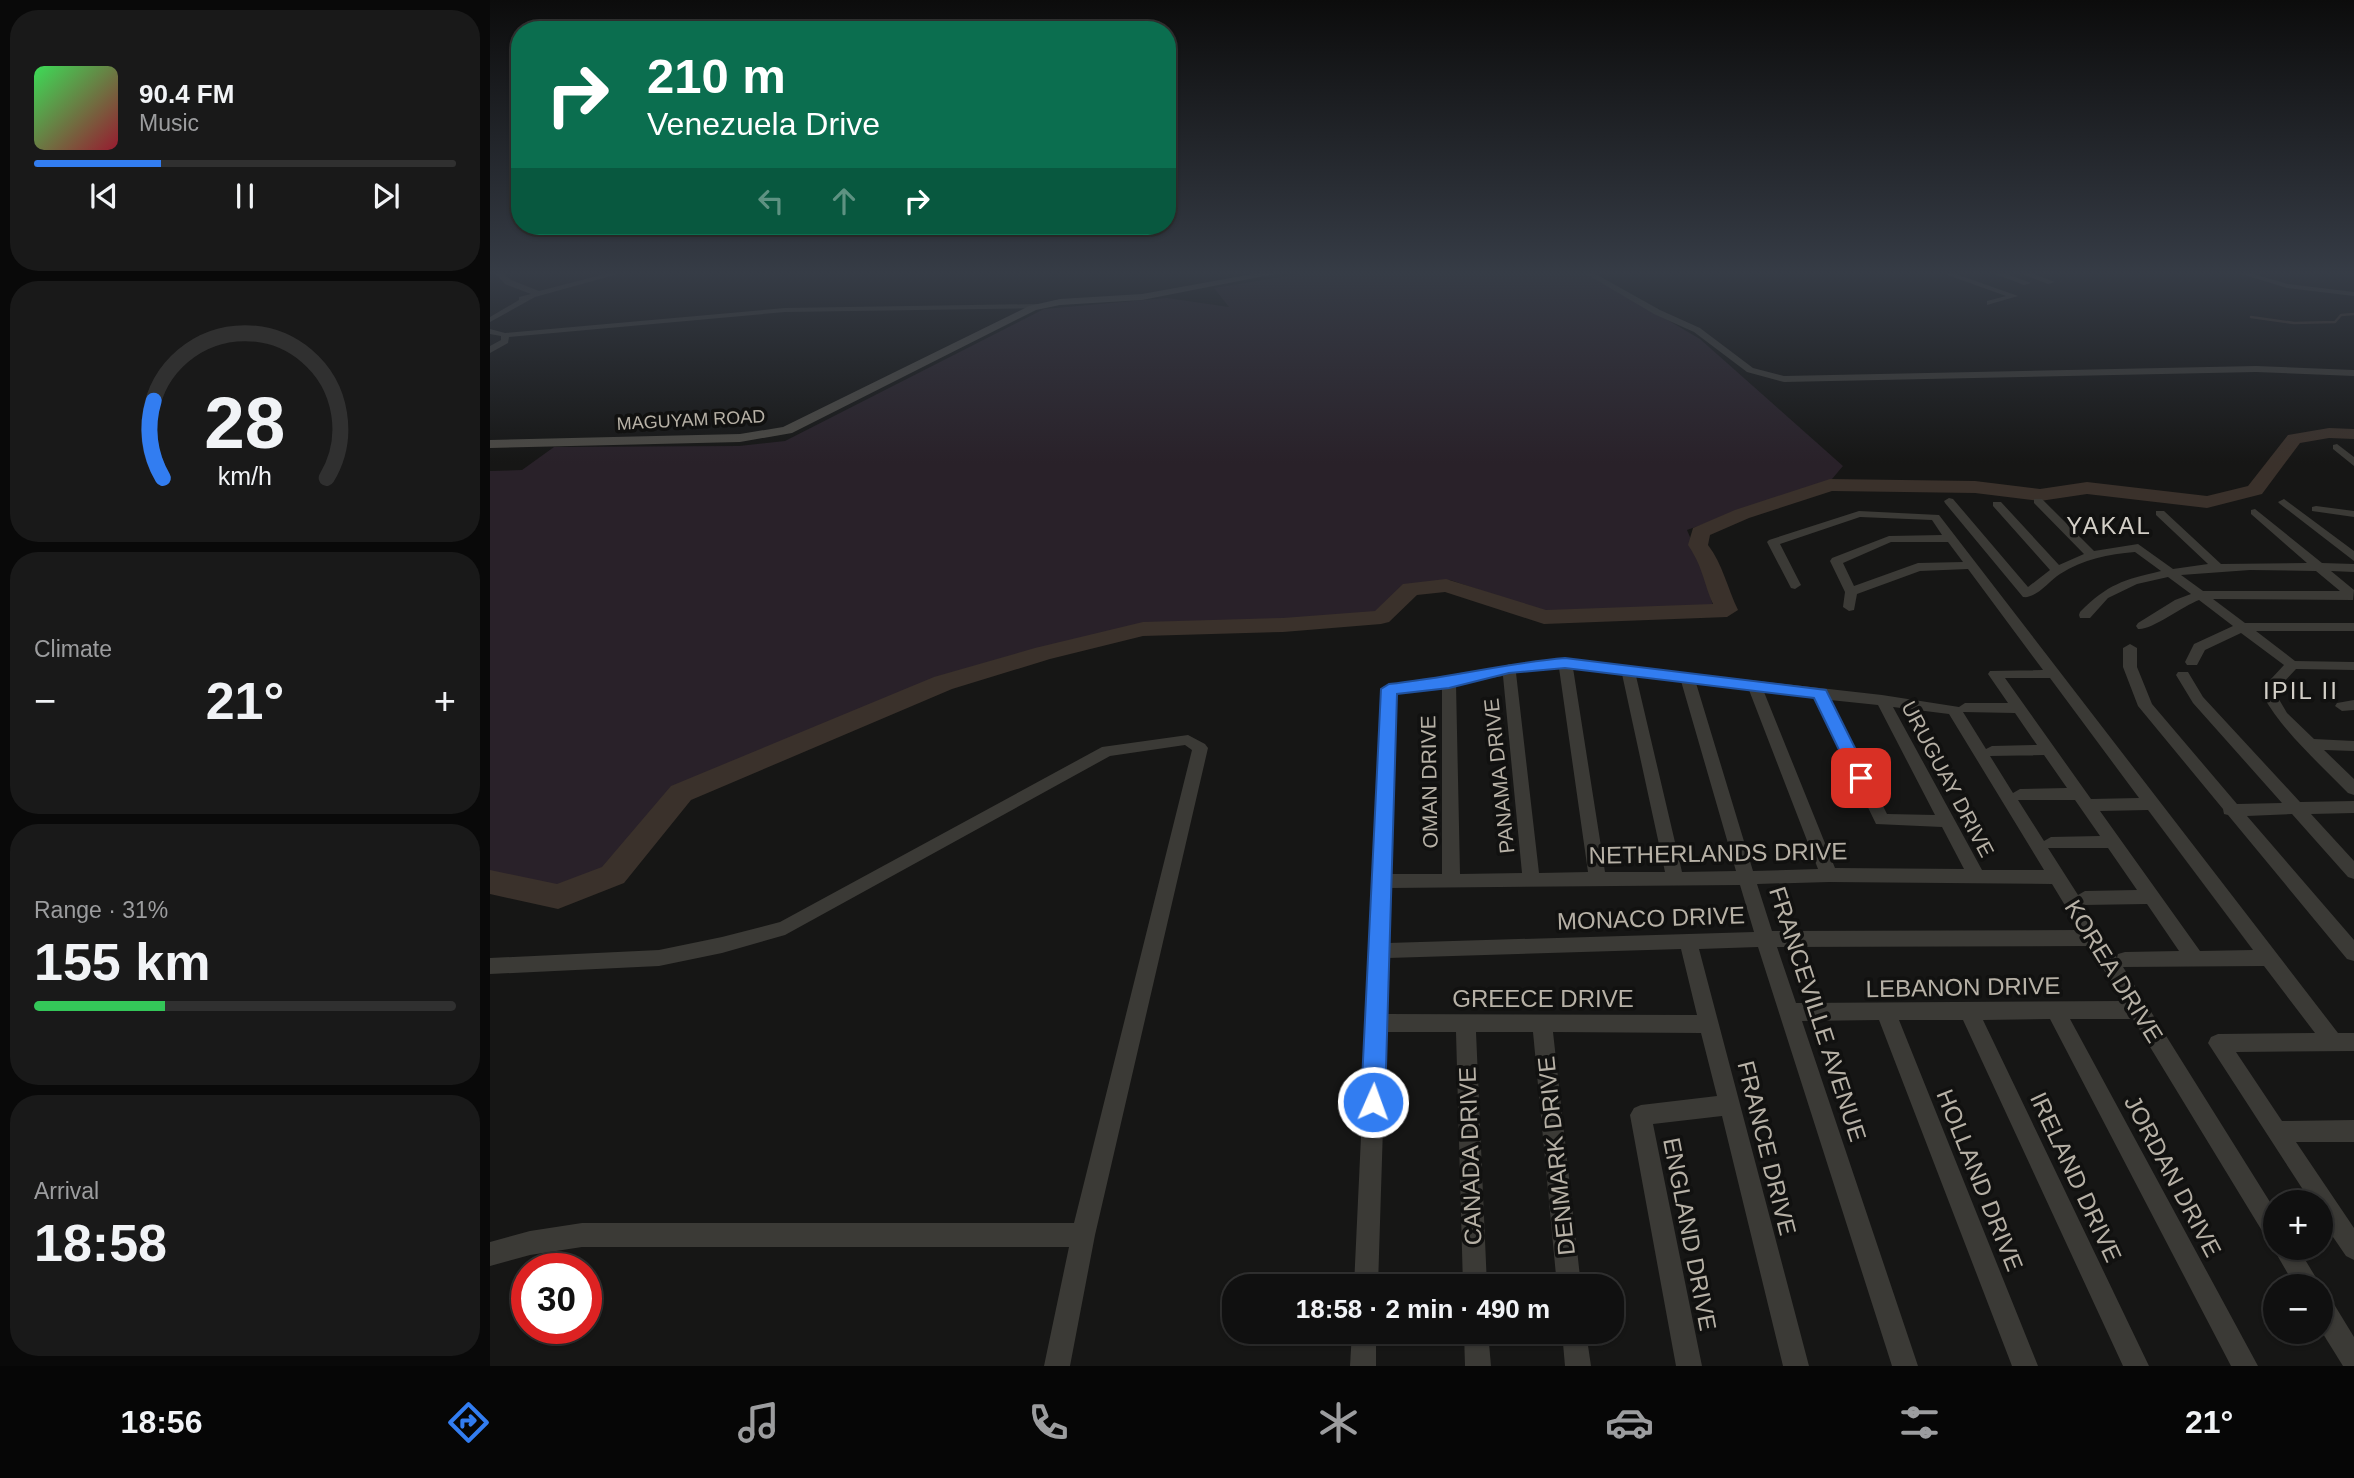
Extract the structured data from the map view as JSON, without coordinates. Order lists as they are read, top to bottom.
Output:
{
  "streets": {
    "main road": ["MAGUYAM ROAD"],
    "street": [
      "PANAMA DRIVE",
      "URUGUAY DRIVE",
      "OMAN DRIVE",
      "NETHERLANDS DRIVE",
      "MONACO DRIVE",
      "KOREA DRIVE",
      "LEBANON DRIVE",
      "GREECE DRIVE",
      "FRANCEVILLE AVENUE",
      "FRANCE DRIVE",
      "CANADA DRIVE",
      "DENMARK DRIVE",
      "JORDAN DRIVE",
      "IRELAND DRIVE",
      "HOLLAND DRIVE",
      "ENGLAND DRIVE"
    ]
  },
  "crossings": [
    ["PANAMA DRIVE", "NETHERLANDS DRIVE"],
    ["URUGUAY DRIVE", "NETHERLANDS DRIVE"],
    ["OMAN DRIVE", "NETHERLANDS DRIVE"],
    ["NETHERLANDS DRIVE", "KOREA DRIVE"],
    ["NETHERLANDS DRIVE", "FRANCEVILLE AVENUE"],
    ["MONACO DRIVE", "KOREA DRIVE"],
    ["MONACO DRIVE", "FRANCEVILLE AVENUE"],
    ["MONACO DRIVE", "FRANCE DRIVE"],
    ["KOREA DRIVE", "LEBANON DRIVE"],
    ["LEBANON DRIVE", "FRANCEVILLE AVENUE"],
    ["LEBANON DRIVE", "JORDAN DRIVE"],
    ["LEBANON DRIVE", "IRELAND DRIVE"],
    ["LEBANON DRIVE", "HOLLAND DRIVE"],
    ["GREECE DRIVE", "FRANCE DRIVE"],
    ["GREECE DRIVE", "CANADA DRIVE"],
    ["GREECE DRIVE", "DENMARK DRIVE"],
    ["FRANCE DRIVE", "ENGLAND DRIVE"]
  ],
  "districts": ["YAKAL", "IPIL II"],
  "page": {
    "turn": ["210 m", "Venezuela Drive"],
    "song": ["90.4 FM", "Music"],
    "tile": [
      "Climate",
      ["Range · 31%", "155 km"],
      ["Arrival", "18:58"]
    ],
    "heat": ["−", "21°", "+"],
    "map_buttons": ["+", "−"],
    "limit": "30",
    "trip": "18:58 · 2 min · 490 m",
    "tabs": ["18:56", "21°"],
    "gauge": ["28", "km/h"]
  }
}
